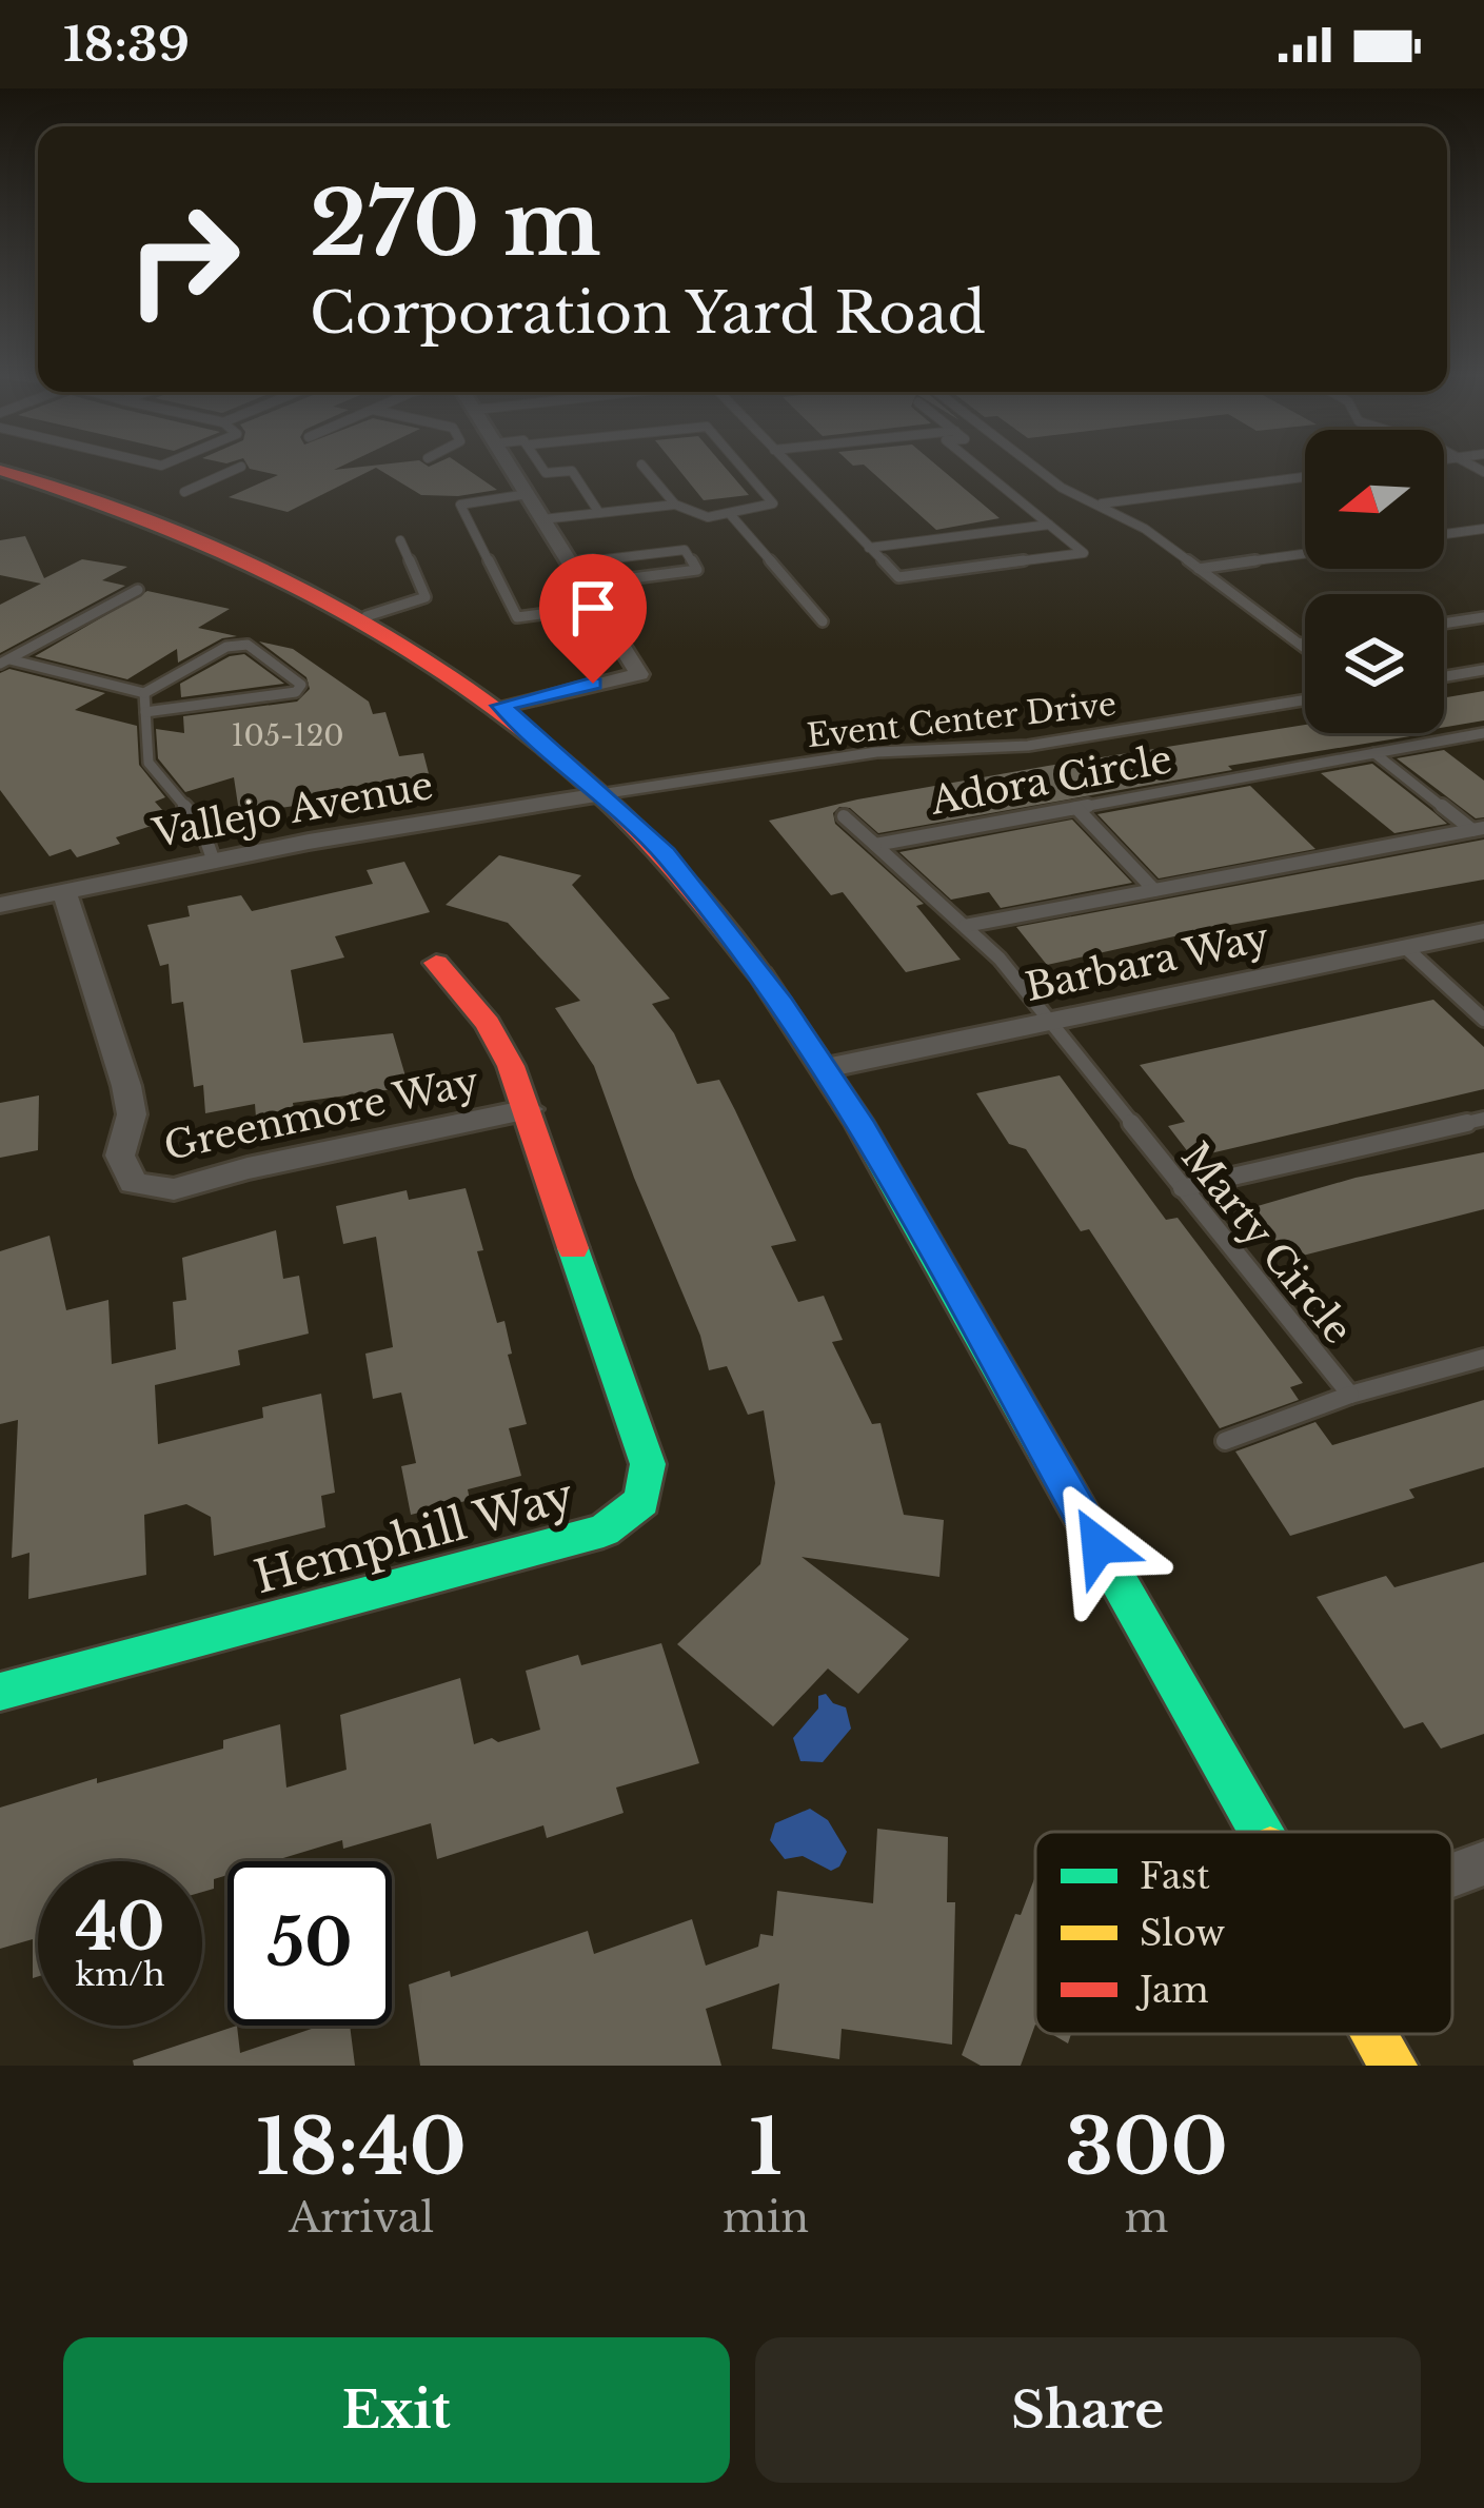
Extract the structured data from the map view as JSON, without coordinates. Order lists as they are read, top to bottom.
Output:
{
  "streets": {
    "main road": ["Hemphill Way"],
    "street": ["Vallejo Avenue", "Barbara Way", "Greenmore Way"],
    "lane": ["Event Center Drive", "Adora Circle", "Marty Circle"]
  },
  "crossings": [
    ["Event Center Drive", "Vallejo Avenue"],
    ["Adora Circle", "Barbara Way"],
    ["Adora Circle", "Marty Circle"],
    ["Vallejo Avenue", "Greenmore Way"],
    ["Barbara Way", "Marty Circle"],
    ["Greenmore Way", "Hemphill Way"]
  ],
  "house_numbers": ["105-120"],
  "legend": ["Fast", "Slow", "Jam"],
  "north": "left",
  "page": {
    "status": "18:39",
    "turn": ["270 m", "Corporation Yard Road"],
    "speed": "40 km/h",
    "limit": "50",
    "eta": [
      "18:40",
      "Arrival",
      "1",
      "min",
      "300",
      "m"
    ],
    "buttons": ["Exit", "Share"]
  }
}
